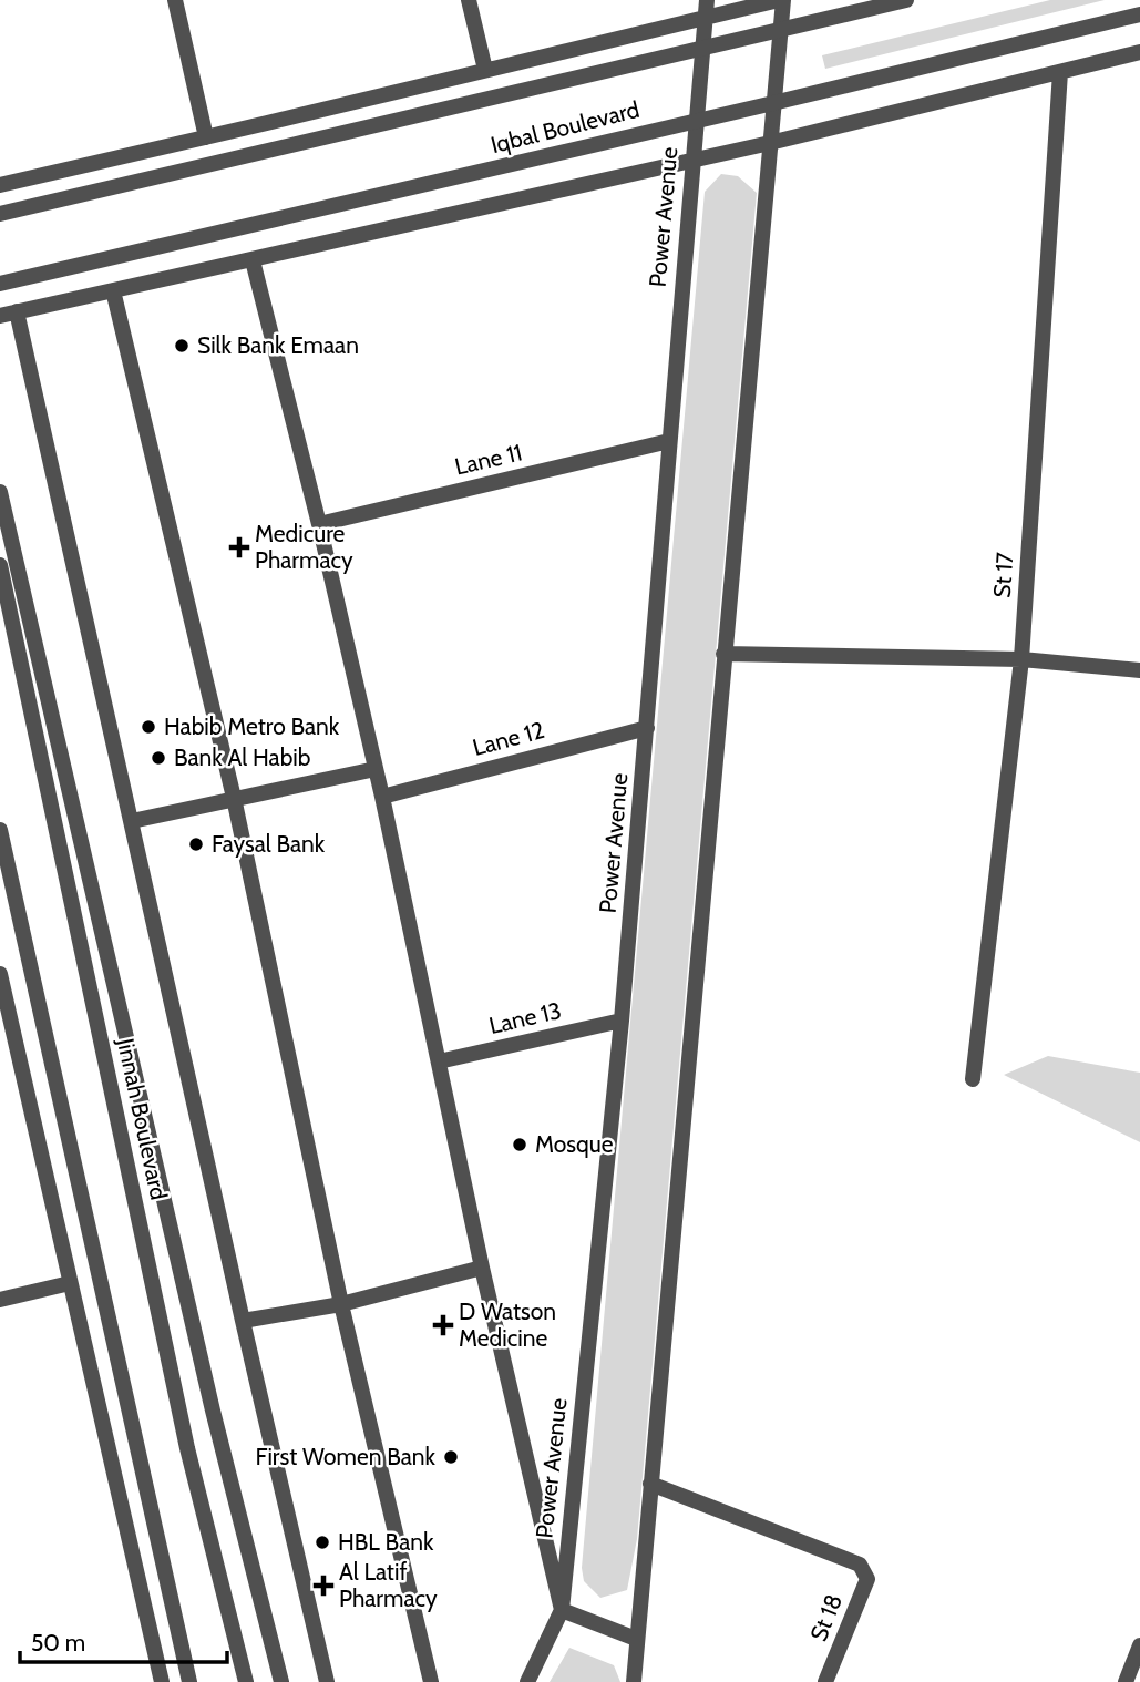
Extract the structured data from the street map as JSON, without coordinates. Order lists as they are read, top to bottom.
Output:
{
  "streets": {
    "street": [
      "Iqbal Boulevard",
      "Power Avenue",
      "Lane 11",
      "St 17",
      "Lane 12",
      "Lane 13",
      "Jinnah Boulevard",
      "St 18"
    ]
  },
  "crossings": [
    ["Iqbal Boulevard", "Power Avenue"],
    ["Power Avenue", "Lane 11"],
    ["Power Avenue", "Lane 12"],
    ["Power Avenue", "Lane 13"]
  ],
  "places": {
    "other": [
      "Silk Bank Emaan",
      "Habib Metro Bank",
      "Bank Al Habib",
      "Faysal Bank",
      "Mosque",
      "First Women Bank",
      "HBL Bank"
    ],
    "health": ["Medicure Pharmacy", "D Watson Medicine", "Al Latif Pharmacy"]
  },
  "scale_bar": "50 m"
}
